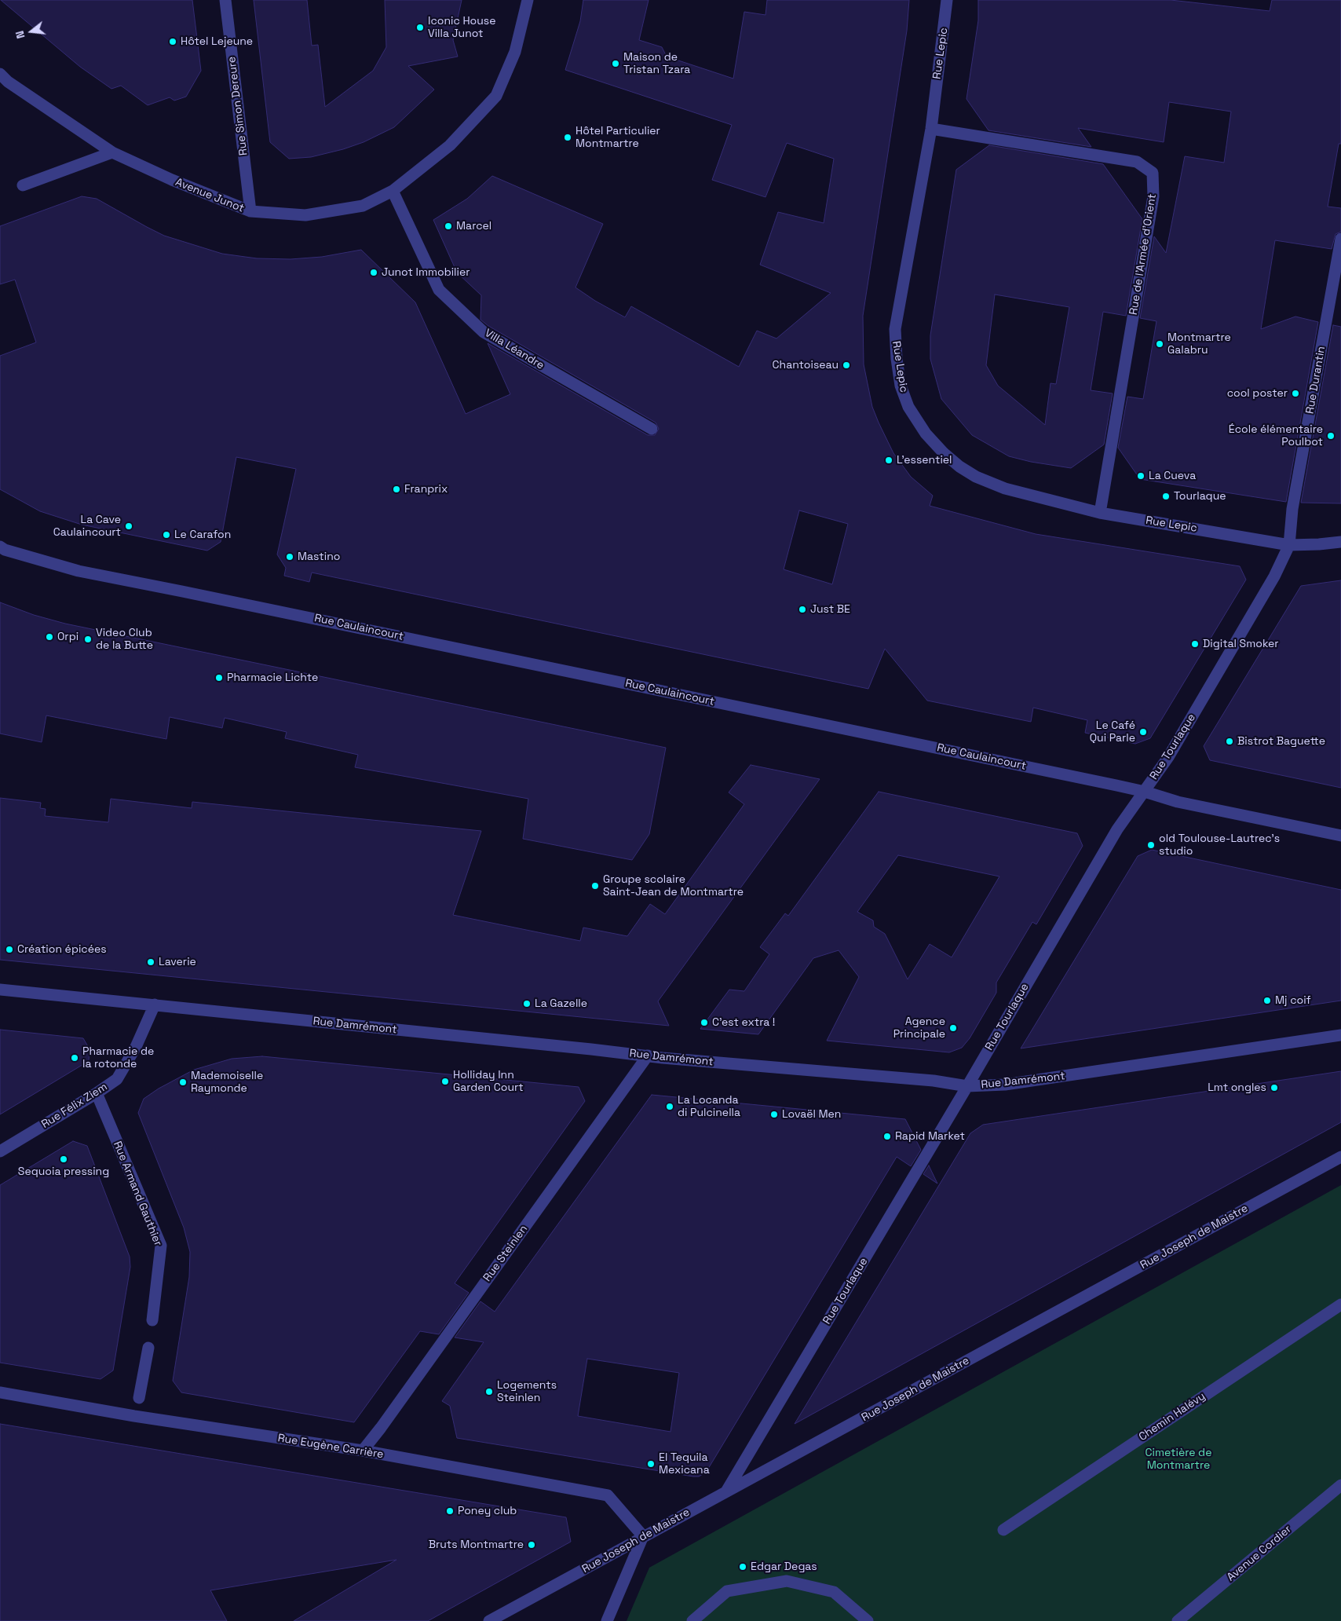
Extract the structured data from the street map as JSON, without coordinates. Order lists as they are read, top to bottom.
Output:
{
  "streets": {
    "street": [
      "Rue Lepic",
      "Rue Simon Dereure",
      "Avenue Junot",
      "Rue de l'Armée d'Orient",
      "Villa Léandre",
      "Rue Durantin",
      "Rue Caulaincourt",
      "Rue Tourlaque",
      "Rue Damrémont",
      "Rue Félix Ziem",
      "Rue Armand Gauthier",
      "Rue Joseph de Maistre",
      "Rue Steinlen",
      "Chemin Halévy",
      "Rue Eugène Carrière",
      "Avenue Cordier"
    ]
  },
  "crossings": [
    ["Rue Lepic", "Rue de l'Armée d'Orient"],
    ["Rue Lepic", "Rue Durantin"],
    ["Rue Lepic", "Rue Tourlaque"],
    ["Rue Simon Dereure", "Avenue Junot"],
    ["Avenue Junot", "Villa Léandre"],
    ["Rue Durantin", "Rue Tourlaque"],
    ["Rue Caulaincourt", "Rue Tourlaque"],
    ["Rue Tourlaque", "Rue Damrémont"],
    ["Rue Tourlaque", "Rue Joseph de Maistre"],
    ["Rue Damrémont", "Rue Félix Ziem"],
    ["Rue Damrémont", "Rue Steinlen"],
    ["Rue Félix Ziem", "Rue Armand Gauthier"],
    ["Rue Joseph de Maistre", "Rue Eugène Carrière"],
    ["Rue Steinlen", "Rue Eugène Carrière"]
  ],
  "parks": ["Cimetière de Montmartre"],
  "places": [
    "Iconic House Villa Junot",
    "Hôtel Lejeune",
    "Maison de Tristan Tzara",
    "Hôtel Particulier Montmartre",
    "Marcel",
    "Junot Immobilier",
    "Montmartre Galabru",
    "Chantoiseau",
    "cool poster",
    "École élémentaire Poulbot",
    "L'essentiel",
    "La Cueva",
    "Franprix",
    "Tourlaque",
    "La Cave Caulaincourt",
    "Le Carafon",
    "Mastino",
    "Just BE",
    "Orpi",
    "Video Club de la Butte",
    "Digital Smoker",
    "Pharmacie Lichte",
    "Le Café Qui Parle",
    "Bistrot Baguette",
    "old Toulouse-Lautrec's studio",
    "Groupe scolaire Saint-Jean de Montmartre",
    "Création épicées",
    "Laverie",
    "Mj coif",
    "La Gazelle",
    "C'est extra !",
    "Agence Principale",
    "Pharmacie de la rotonde",
    "Holliday Inn Garden Court",
    "Mademoiselle Raymonde",
    "Lmt ongles",
    "La Locanda di Pulcinella",
    "Lovaël Men",
    "Rapid Market",
    "Sequoia pressing",
    "Logements Steinlen",
    "El Tequila Mexicana",
    "Poney club",
    "Bruts Montmartre",
    "Edgar Degas"
  ],
  "north": "left"
}
